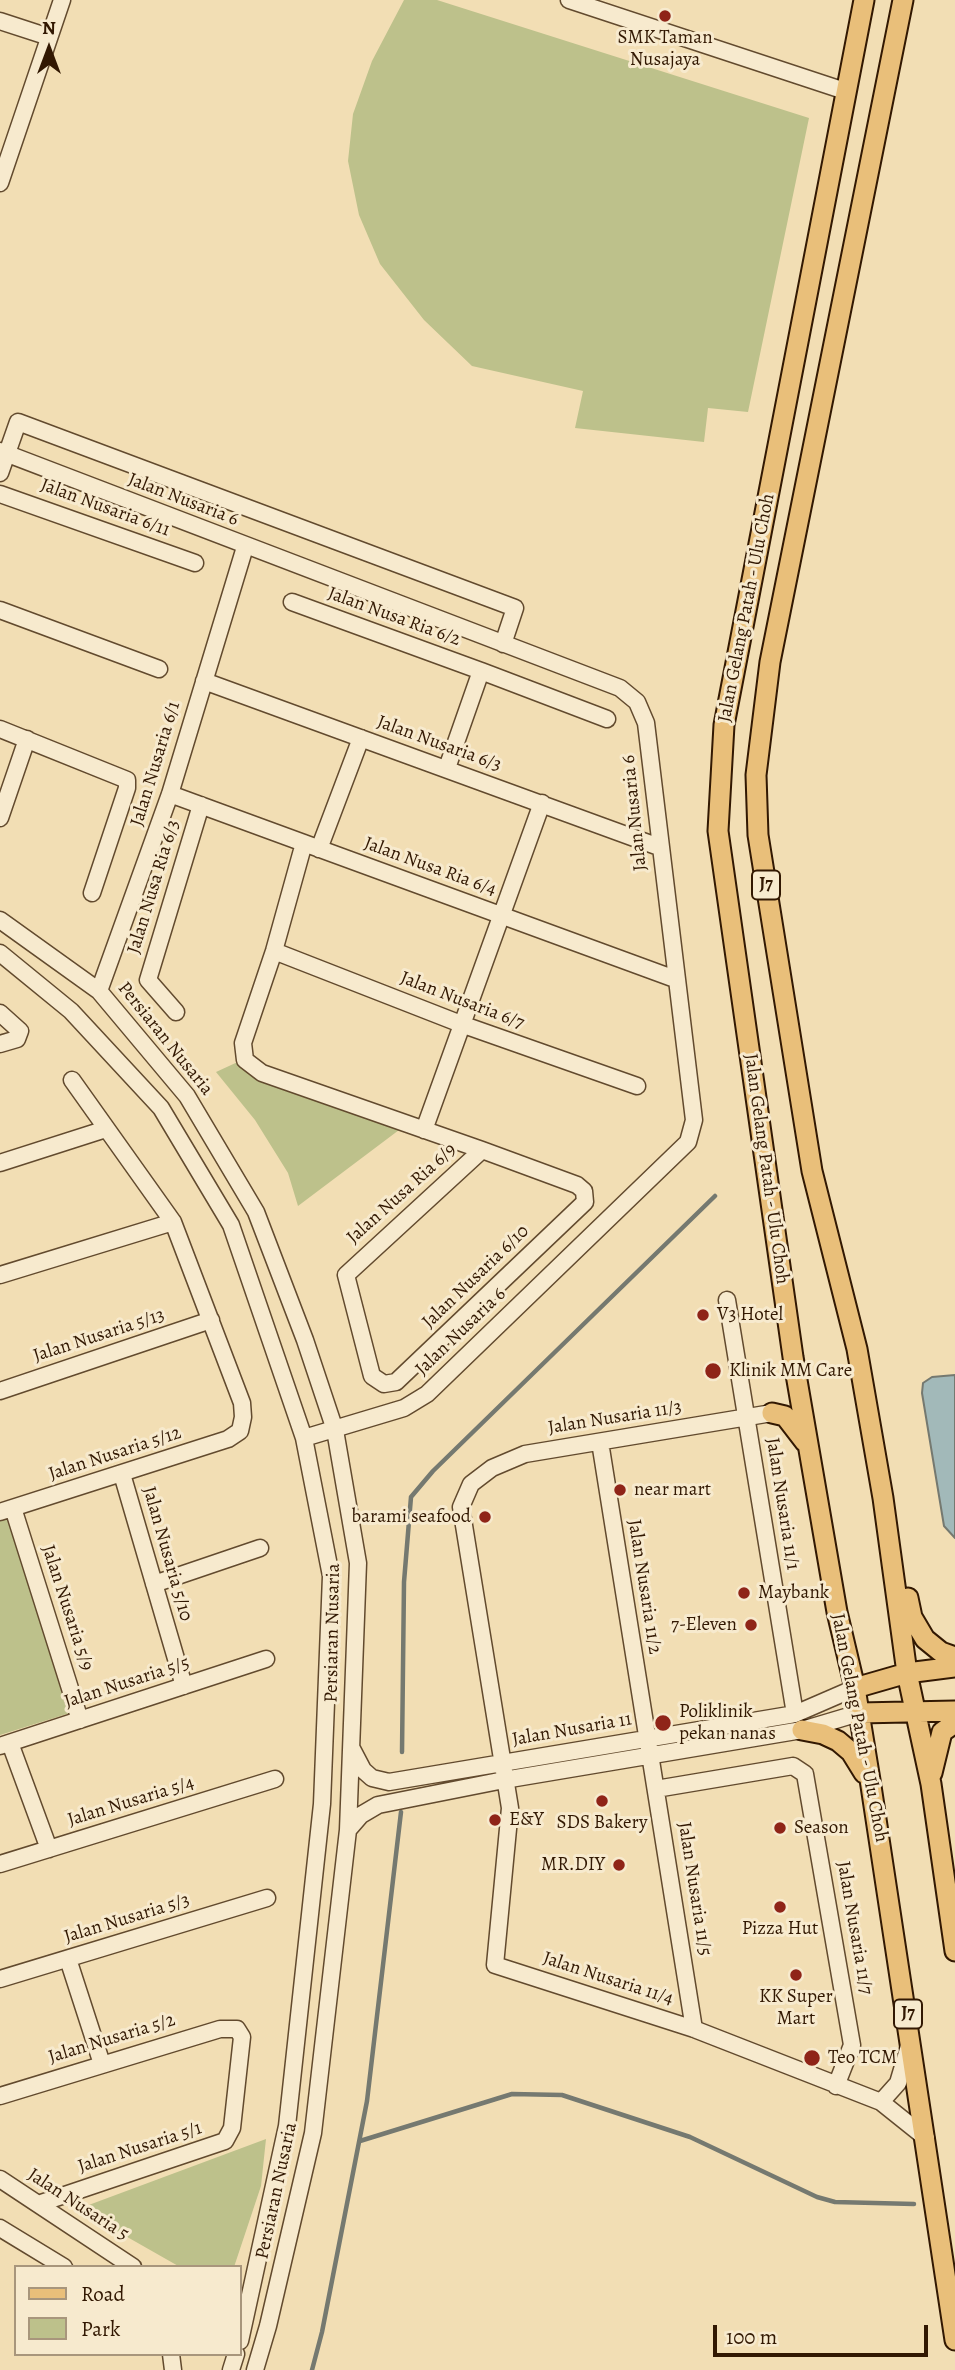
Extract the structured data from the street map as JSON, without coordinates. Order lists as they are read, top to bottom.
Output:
{
  "streets": {
    "main road": ["Jalan Gelang Patah - Ulu Choh", "J7"],
    "street": [
      "Jalan Nusaria 6",
      "Jalan Nusaria 6/11",
      "Jalan Nusa Ria 6/2",
      "Jalan Nusaria 6/3",
      "Jalan Nusaria 6/1",
      "Jalan Nusa Ria 6/4",
      "Jalan Nusa Ria 6/3",
      "Jalan Nusaria 6/7",
      "Persiaran Nusaria",
      "Jalan Nusa Ria 6/9",
      "Jalan Nusaria 6/10",
      "Jalan Nusaria 5/13",
      "Jalan Nusaria 11/3",
      "Jalan Nusaria 5/12",
      "Jalan Nusaria 11/1",
      "Jalan Nusaria 5/10",
      "Jalan Nusaria 11/2",
      "Jalan Nusaria 5/9",
      "Jalan Nusaria 5/5",
      "Jalan Nusaria 11",
      "Jalan Nusaria 5/4",
      "Jalan Nusaria 11/5",
      "Jalan Nusaria 5/3",
      "Jalan Nusaria 11/7",
      "Jalan Nusaria 11/4",
      "Jalan Nusaria 5/2",
      "Jalan Nusaria 5/1",
      "Jalan Nusaria 5"
    ]
  },
  "crossings": [
    ["Jalan Nusaria 6", "Jalan Nusaria 6/3"],
    ["Jalan Nusaria 6", "Jalan Nusaria 6/1"],
    ["Jalan Nusaria 6", "Jalan Nusa Ria 6/4"],
    ["Jalan Nusaria 6", "Persiaran Nusaria"],
    ["Jalan Gelang Patah - Ulu Choh", "Jalan Nusaria 11"],
    ["Jalan Gelang Patah - Ulu Choh", "Jalan Nusaria 11/4"],
    ["Jalan Nusaria 6/3", "Jalan Nusaria 6/1"],
    ["Jalan Nusaria 6/1", "Jalan Nusa Ria 6/4"],
    ["Jalan Nusaria 6/1", "Persiaran Nusaria"],
    ["Jalan Nusa Ria 6/4", "Jalan Nusa Ria 6/3"],
    ["Persiaran Nusaria", "Jalan Nusaria 11"],
    ["Jalan Nusa Ria 6/9", "Jalan Nusaria 6/10"],
    ["Jalan Nusaria 5/13", "Jalan Nusaria 5/12"],
    ["Jalan Nusaria 11/3", "Jalan Nusaria 11/1"],
    ["Jalan Nusaria 11/3", "Jalan Nusaria 11/2"],
    ["Jalan Nusaria 11/3", "Jalan Nusaria 11"],
    ["Jalan Nusaria 11/3", "Jalan Nusaria 11/4"],
    ["Jalan Nusaria 5/12", "Jalan Nusaria 5/10"],
    ["Jalan Nusaria 5/12", "Jalan Nusaria 5/9"],
    ["Jalan Nusaria 11/1", "Jalan Nusaria 11"],
    ["Jalan Nusaria 5/10", "Jalan Nusaria 5/5"],
    ["Jalan Nusaria 11/2", "Jalan Nusaria 11"],
    ["Jalan Nusaria 11/2", "Jalan Nusaria 11/5"],
    ["Jalan Nusaria 5/9", "Jalan Nusaria 5/5"],
    ["Jalan Nusaria 11", "Jalan Nusaria 11/5"],
    ["Jalan Nusaria 11", "Jalan Nusaria 11/4"],
    ["Jalan Nusaria 11/5", "Jalan Nusaria 11/7"],
    ["Jalan Nusaria 11/5", "Jalan Nusaria 11/4"],
    ["Jalan Nusaria 11/7", "Jalan Nusaria 11/4"],
    ["Jalan Nusaria 5/2", "Jalan Nusaria 5/1"],
    ["Jalan Nusaria 5/1", "Jalan Nusaria 5"]
  ],
  "places": [
    "SMK Taman Nusajaya",
    "V3 Hotel",
    "Klinik MM Care",
    "near mart",
    "barami seafood",
    "Maybank",
    "7-Eleven",
    "Poliklinik pekan nanas",
    "SDS Bakery",
    "E&Y",
    "Season",
    "MR.DIY",
    "Pizza Hut",
    "KK Super Mart",
    "Teo TCM"
  ],
  "legend": ["Road", "Park"],
  "scale_bar": "100 m",
  "north": "top"
}
